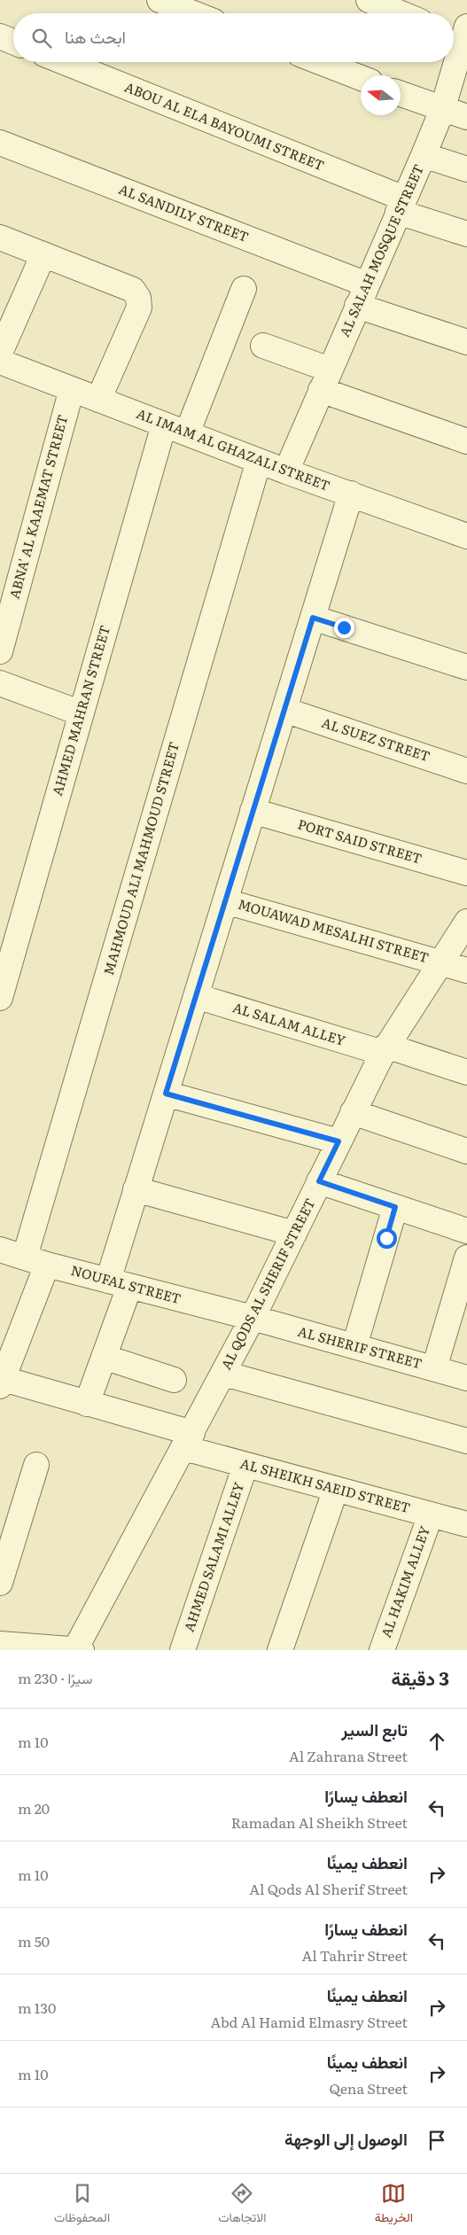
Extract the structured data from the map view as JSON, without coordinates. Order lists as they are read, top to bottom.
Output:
{
  "streets": {
    "street": [
      "ABOU AL ELA BAYOUMI STREET",
      "AL SANDILY STREET",
      "AL SALAH MOSQUE STREET",
      "AL IMAM AL GHAZALI STREET",
      "ABNA' AL KAAEMAT STREET",
      "AHMED MAHRAN STREET",
      "AL SUEZ STREET",
      "PORT SAID STREET",
      "MAHMOUD ALI MAHMOUD STREET",
      "MOUAWAD MESALHI STREET",
      "AL SALAM ALLEY",
      "AL QODS AL SHERIF STREET",
      "NOUFAL STREET",
      "AL SHERIF STREET",
      "AL SHEIKH SAEID STREET",
      "AHMED SALAMI ALLEY",
      "AL HAKIM ALLEY"
    ]
  },
  "crossings": [
    ["ABOU AL ELA BAYOUMI STREET", "AL SALAH MOSQUE STREET"],
    ["AL SANDILY STREET", "AL SALAH MOSQUE STREET"],
    ["AL SALAH MOSQUE STREET", "AL IMAM AL GHAZALI STREET"],
    ["AL IMAM AL GHAZALI STREET", "ABNA' AL KAAEMAT STREET"],
    ["AL IMAM AL GHAZALI STREET", "AHMED MAHRAN STREET"],
    ["AL IMAM AL GHAZALI STREET", "MAHMOUD ALI MAHMOUD STREET"],
    ["MAHMOUD ALI MAHMOUD STREET", "NOUFAL STREET"],
    ["MAHMOUD ALI MAHMOUD STREET", "AL SHEIKH SAEID STREET"],
    ["MOUAWAD MESALHI STREET", "AL QODS AL SHERIF STREET"],
    ["AL SALAM ALLEY", "AL QODS AL SHERIF STREET"],
    ["AL QODS AL SHERIF STREET", "NOUFAL STREET"],
    ["AL QODS AL SHERIF STREET", "AL SHERIF STREET"],
    ["AL QODS AL SHERIF STREET", "AL SHEIKH SAEID STREET"],
    ["NOUFAL STREET", "AL SHERIF STREET"],
    ["AL SHEIKH SAEID STREET", "AHMED SALAMI ALLEY"],
    ["AL SHEIKH SAEID STREET", "AL HAKIM ALLEY"]
  ],
  "north": "left",
  "page": {
    "search": "ابحث هنا",
    "heading": ["3 دقيقة", "سيرًا · 230 m"],
    "list": [
      ["تابع السير", "Al Zahrana Street", "10 m"],
      ["انعطف يسارًا", "Ramadan Al Sheikh Street", "20 m"],
      ["انعطف يمينًا", "Al Qods Al Sherif Street", "10 m"],
      ["انعطف يسارًا", "Al Tahrir Street", "50 m"],
      ["انعطف يمينًا", "Abd Al Hamid Elmasry Street", "130 m"],
      ["انعطف يمينًا", "Qena Street", "10 m"],
      "الوصول إلى الوجهة"
    ],
    "nav": ["الخريطة", "الاتجاهات", "المحفوظات"]
  }
}
